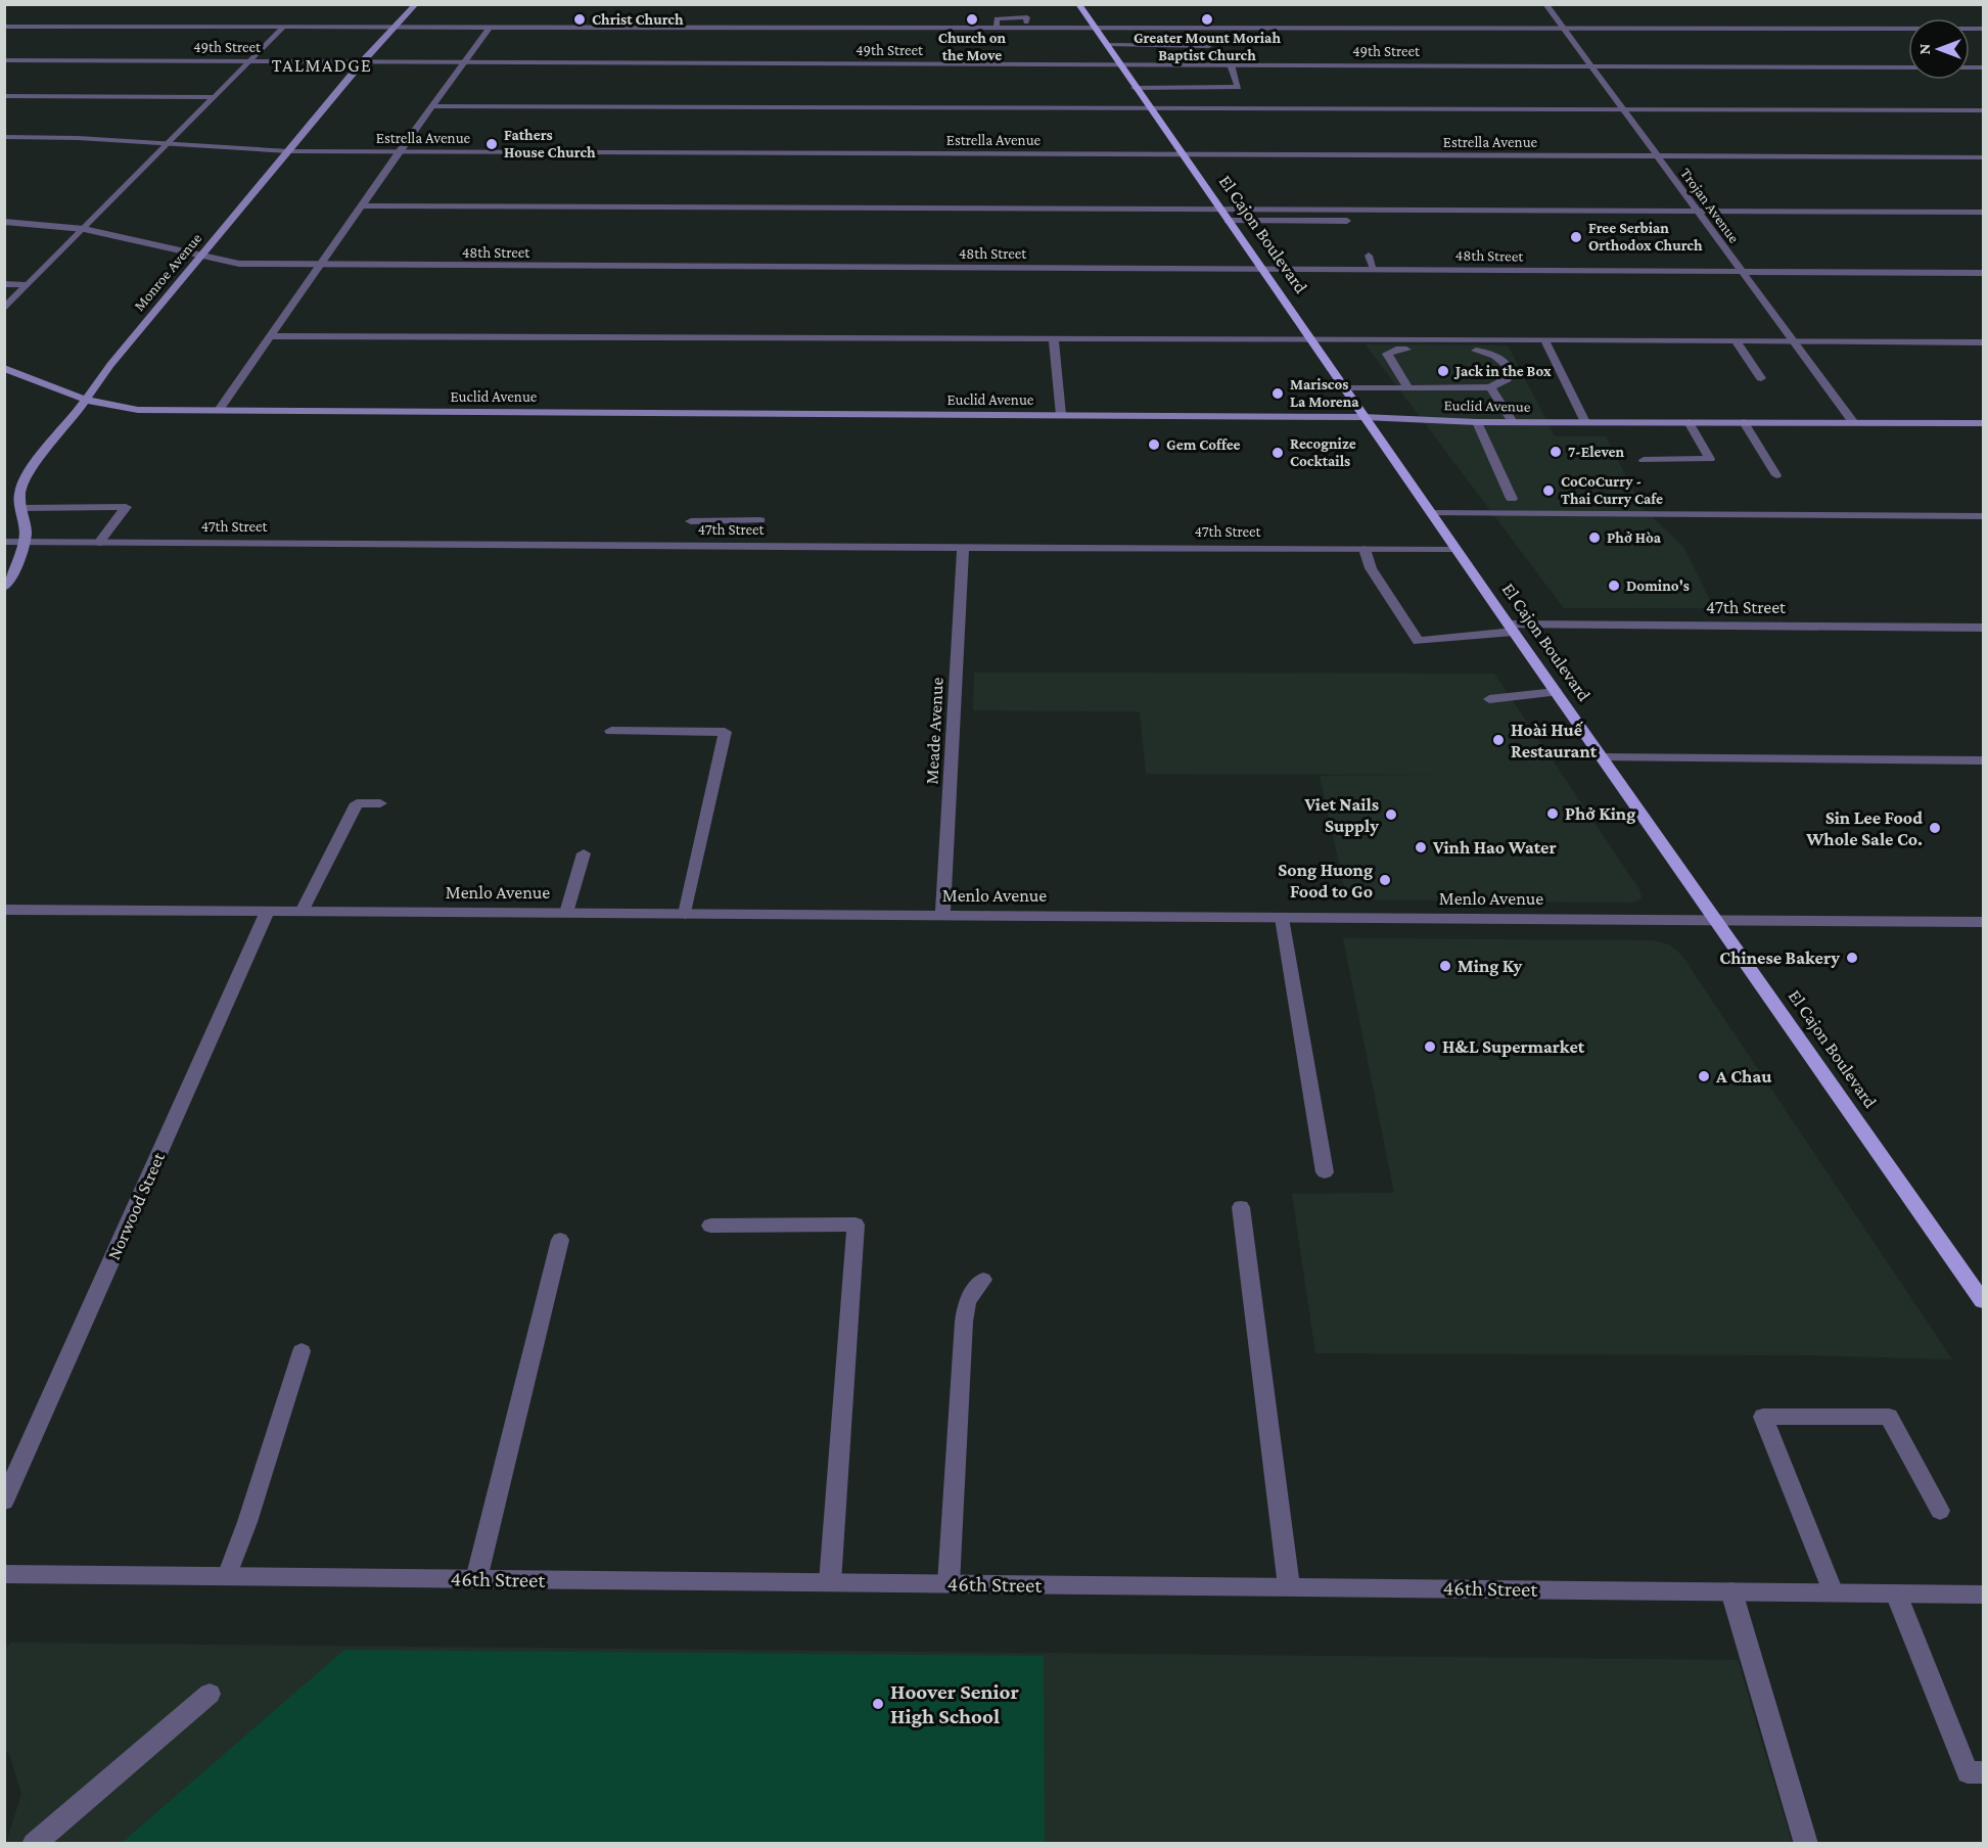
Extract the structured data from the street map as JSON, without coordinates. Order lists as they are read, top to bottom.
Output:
{
  "streets": {
    "main road": ["El Cajon Boulevard", "Monroe Avenue", "Euclid Avenue"],
    "street": [
      "49th Street",
      "Estrella Avenue",
      "Trojan Avenue",
      "48th Street",
      "47th Street",
      "Meade Avenue",
      "Menlo Avenue",
      "Norwood Street",
      "46th Street"
    ]
  },
  "crossings": [
    ["49th Street", "Trojan Avenue"],
    ["49th Street", "El Cajon Boulevard"],
    ["49th Street", "Monroe Avenue"],
    ["Estrella Avenue", "Trojan Avenue"],
    ["Estrella Avenue", "El Cajon Boulevard"],
    ["Estrella Avenue", "Monroe Avenue"],
    ["Trojan Avenue", "48th Street"],
    ["Trojan Avenue", "Euclid Avenue"],
    ["El Cajon Boulevard", "48th Street"],
    ["El Cajon Boulevard", "Euclid Avenue"],
    ["El Cajon Boulevard", "47th Street"],
    ["El Cajon Boulevard", "Menlo Avenue"],
    ["48th Street", "Monroe Avenue"],
    ["Monroe Avenue", "Euclid Avenue"],
    ["Monroe Avenue", "47th Street"],
    ["47th Street", "Meade Avenue"],
    ["Meade Avenue", "Menlo Avenue"],
    ["Menlo Avenue", "Norwood Street"]
  ],
  "districts": ["TALMADGE"],
  "places": [
    "Christ Church",
    "Church on the Move",
    "Greater Mount Moriah Baptist Church",
    "Fathers House Church",
    "Free Serbian Orthodox Church",
    "Jack in the Box",
    "Mariscos La Morena",
    "Gem Coffee",
    "7-Eleven",
    "Recognize Cocktails",
    "CoCoCurry - Thai Curry Cafe",
    "Phở Hòa",
    "Domino's",
    "Hoài Huế Restaurant",
    "Phở King",
    "Viet Nails Supply",
    "Sin Lee Food Whole Sale Co.",
    "Vinh Hao Water",
    "Song Huong Food to Go",
    "Chinese Bakery",
    "Ming Ky",
    "H&L Supermarket",
    "A Chau",
    "Hoover Senior High School"
  ],
  "north": "left"
}
